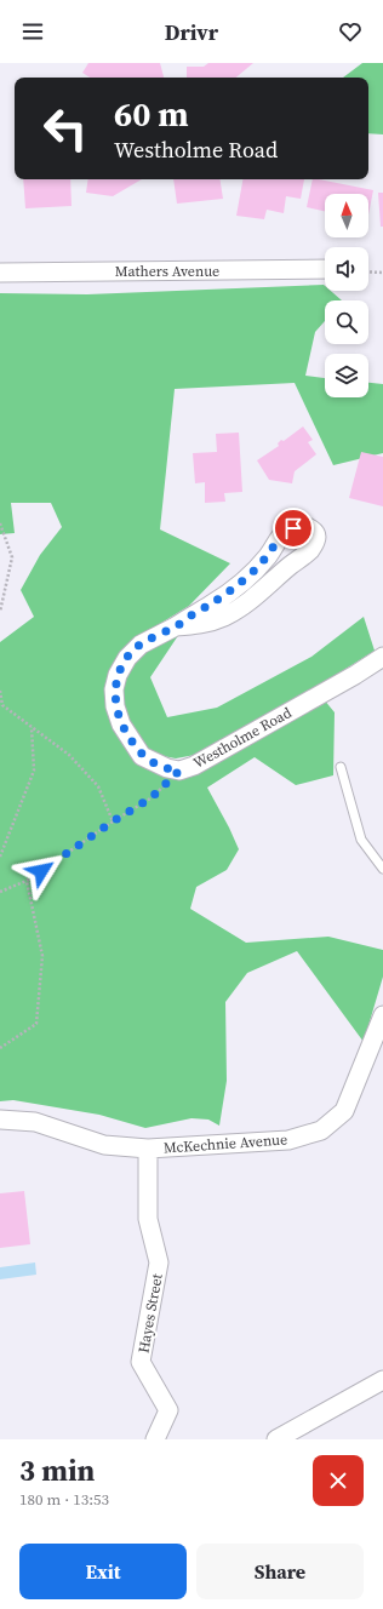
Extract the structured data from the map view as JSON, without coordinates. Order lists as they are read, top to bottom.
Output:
{
  "streets": {
    "street": [
      "Mathers Avenue",
      "Westholme Road",
      "McKechnie Avenue",
      "Hayes Street"
    ]
  },
  "crossings": [
    ["McKechnie Avenue", "Hayes Street"]
  ],
  "north": "top",
  "page": {
    "header": "Drivr",
    "turn": ["60 m", "Westholme Road"],
    "heading": ["3 min", "180 m · 13:53"],
    "buttons": ["Exit", "Share"]
  }
}
